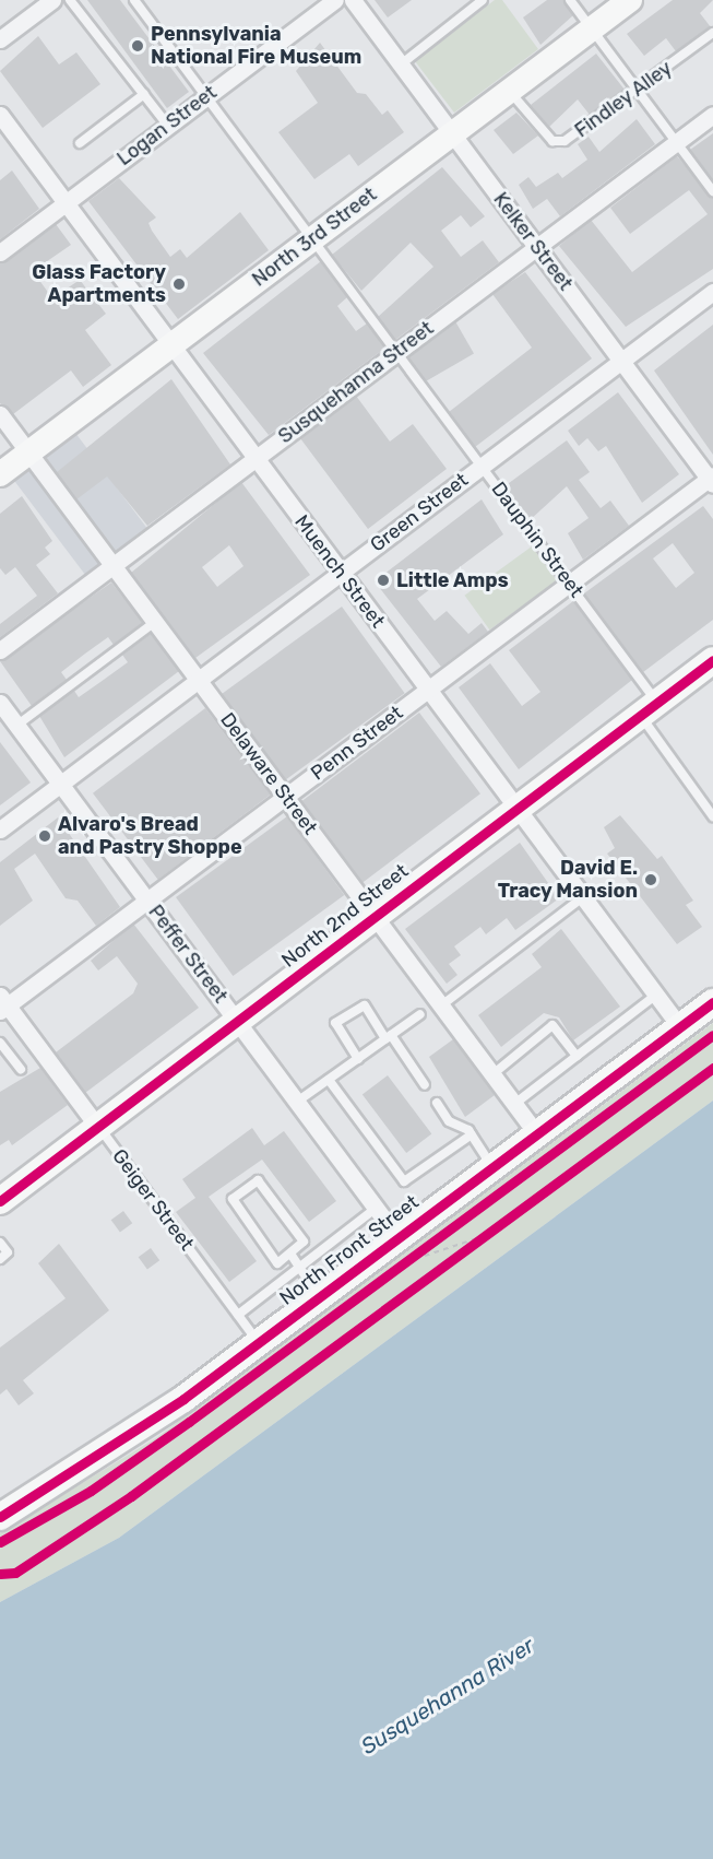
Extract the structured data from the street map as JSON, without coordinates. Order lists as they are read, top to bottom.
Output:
{
  "streets": {
    "main road": ["North 3rd Street", "North 2nd Street", "North Front Street"],
    "street": [
      "Logan Street",
      "Kelker Street",
      "Susquehanna Street",
      "Green Street",
      "Muench Street",
      "Penn Street",
      "Delaware Street",
      "Peffer Street",
      "Geiger Street"
    ],
    "lane": ["Findley Alley", "Dauphin Street"]
  },
  "crossings": [
    ["Findley Alley", "North 3rd Street"],
    ["Logan Street", "Dauphin Street"],
    ["Logan Street", "Muench Street"],
    ["North 3rd Street", "Kelker Street"],
    ["North 3rd Street", "Dauphin Street"],
    ["North 3rd Street", "Muench Street"],
    ["North 3rd Street", "Delaware Street"],
    ["Kelker Street", "Susquehanna Street"],
    ["Kelker Street", "Green Street"],
    ["Kelker Street", "Penn Street"],
    ["Susquehanna Street", "Dauphin Street"],
    ["Susquehanna Street", "Muench Street"],
    ["Susquehanna Street", "Delaware Street"],
    ["Green Street", "Dauphin Street"],
    ["Green Street", "Muench Street"],
    ["Green Street", "Delaware Street"],
    ["Green Street", "Peffer Street"],
    ["Dauphin Street", "Penn Street"],
    ["Dauphin Street", "North 2nd Street"],
    ["Muench Street", "Penn Street"],
    ["Muench Street", "North 2nd Street"],
    ["Muench Street", "North Front Street"],
    ["Penn Street", "Delaware Street"],
    ["Penn Street", "Peffer Street"],
    ["Penn Street", "Geiger Street"],
    ["Delaware Street", "North 2nd Street"],
    ["Delaware Street", "North Front Street"],
    ["North 2nd Street", "Peffer Street"],
    ["North 2nd Street", "Geiger Street"],
    ["Peffer Street", "North Front Street"],
    ["Geiger Street", "North Front Street"]
  ],
  "water": ["Susquehanna River"],
  "places": [
    "Pennsylvania National Fire Museum",
    "Glass Factory Apartments",
    "Little Amps",
    "Alvaro's Bread and Pastry Shoppe",
    "David E. Tracy Mansion"
  ]
}
